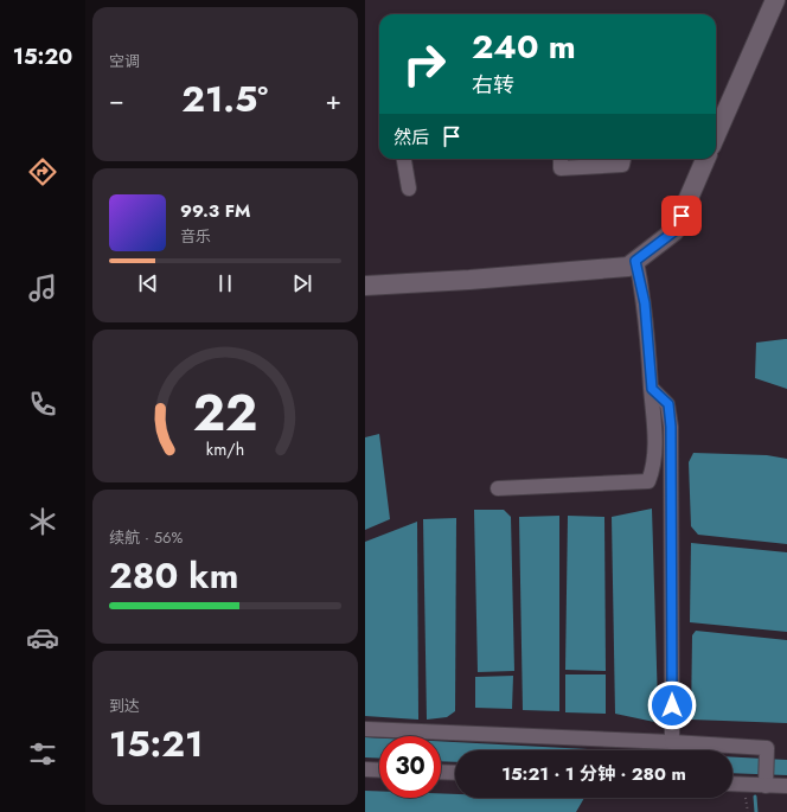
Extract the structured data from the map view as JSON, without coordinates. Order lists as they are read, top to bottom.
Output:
{
  "page": {
    "tabs": "15:20",
    "tile": [
      "空调",
      ["续航 · 56%", "280 km"],
      ["到达", "15:21"]
    ],
    "turn": ["240 m", "右转"],
    "heat": ["−", "21.5°", "+"],
    "then": "然后",
    "song": ["99.3 FM", "音乐"],
    "limit": "30",
    "trip": "15:21 · 1 分钟 · 280 m",
    "gauge": ["22", "km/h"]
  }
}
